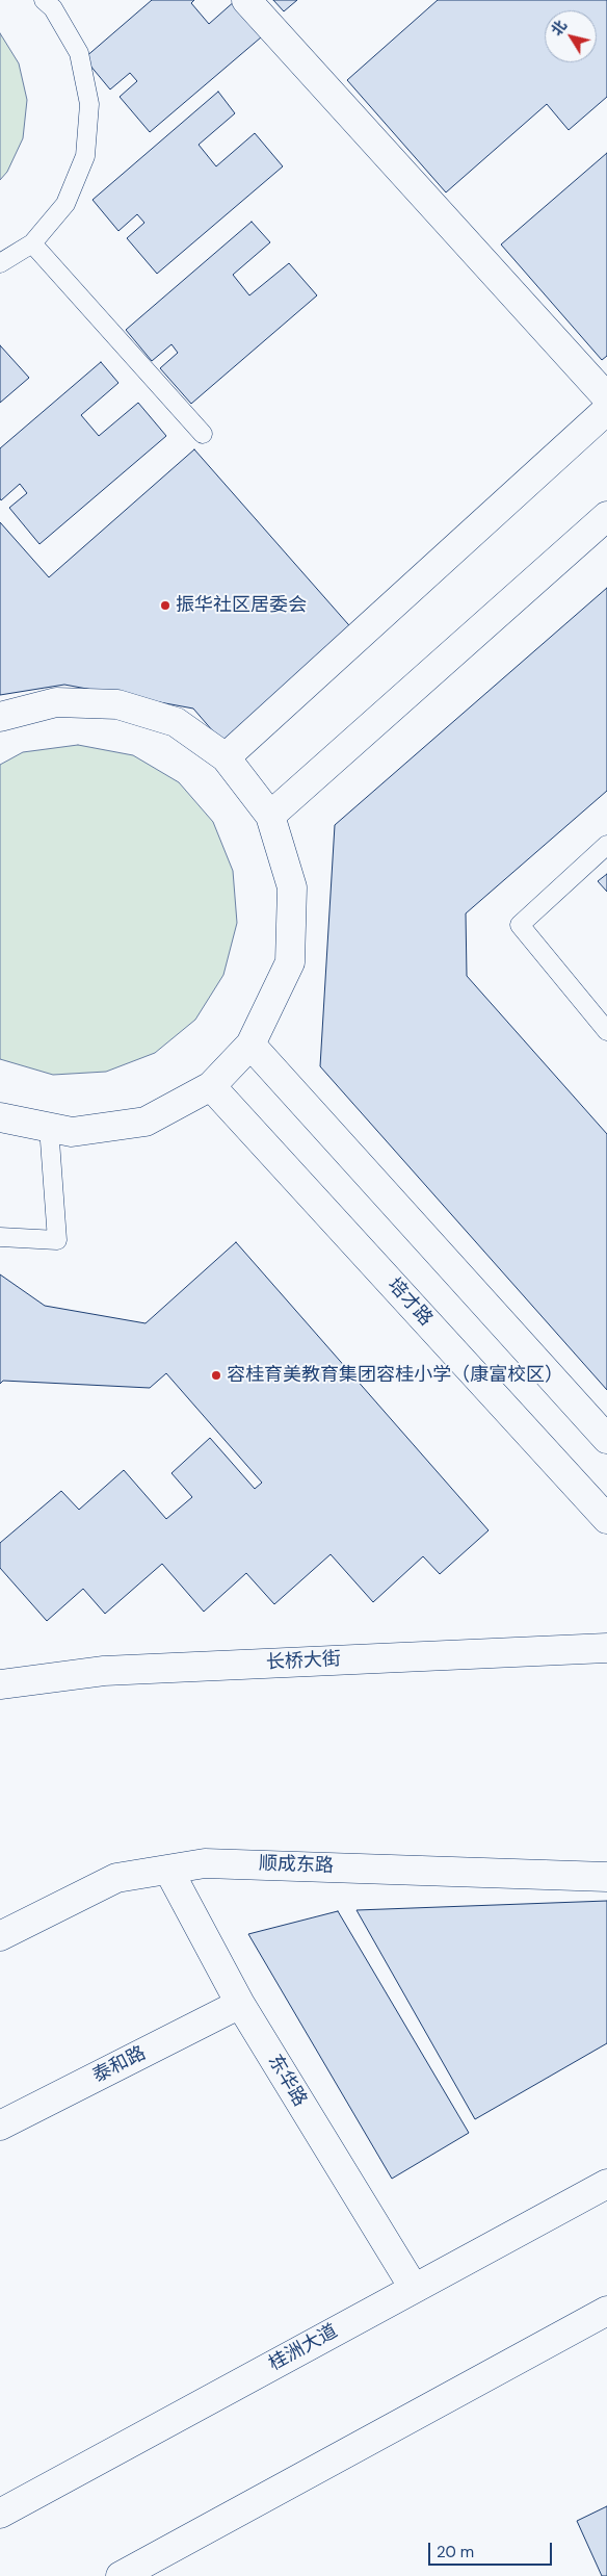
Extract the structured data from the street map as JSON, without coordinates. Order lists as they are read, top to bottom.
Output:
{
  "streets": {
    "street": [
      "培才路",
      "长桥大街",
      "顺成东路",
      "泰和路",
      "东华路",
      "桂洲大道"
    ]
  },
  "crossings": [
    ["顺成东路", "东华路"],
    ["泰和路", "东华路"],
    ["东华路", "桂洲大道"]
  ],
  "places": ["振华社区居委会", "容桂育美教育集团容桂小学（康富校区）"],
  "scale_bar": "20 m",
  "north": "top left"
}
